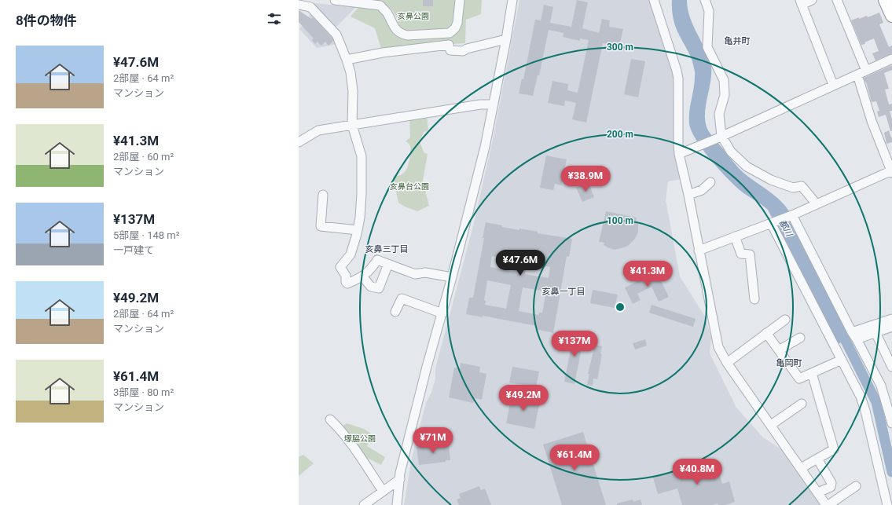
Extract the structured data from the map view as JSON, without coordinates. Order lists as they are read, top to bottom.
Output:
{
  "districts": [
    "亀井町",
    "亥鼻三丁目",
    "亥鼻一丁目",
    "亀岡町"
  ],
  "water": ["都川"],
  "parks": ["亥鼻公園", "亥鼻台公園", "塚脇公園"],
  "page": {
    "heading": "8件の物件",
    "list": [
      {
        "name": "¥47.6M",
        "note": "2部屋 · 64 m² · マンション"
      },
      {
        "name": "¥41.3M",
        "note": "2部屋 · 60 m² · マンション"
      },
      {
        "name": "¥137M",
        "note": "5部屋 · 148 m² · 一戸建て"
      },
      {
        "name": "¥49.2M",
        "note": "2部屋 · 64 m² · マンション"
      },
      {
        "name": "¥61.4M",
        "note": "3部屋 · 80 m² · マンション"
      }
    ],
    "price": [
      "¥38.9M",
      "¥47.6M",
      "¥41.3M",
      "¥137M",
      "¥49.2M",
      "¥71M",
      "¥61.4M",
      "¥40.8M"
    ]
  },
  "rings": ["300 m", "200 m", "100 m"]
}
